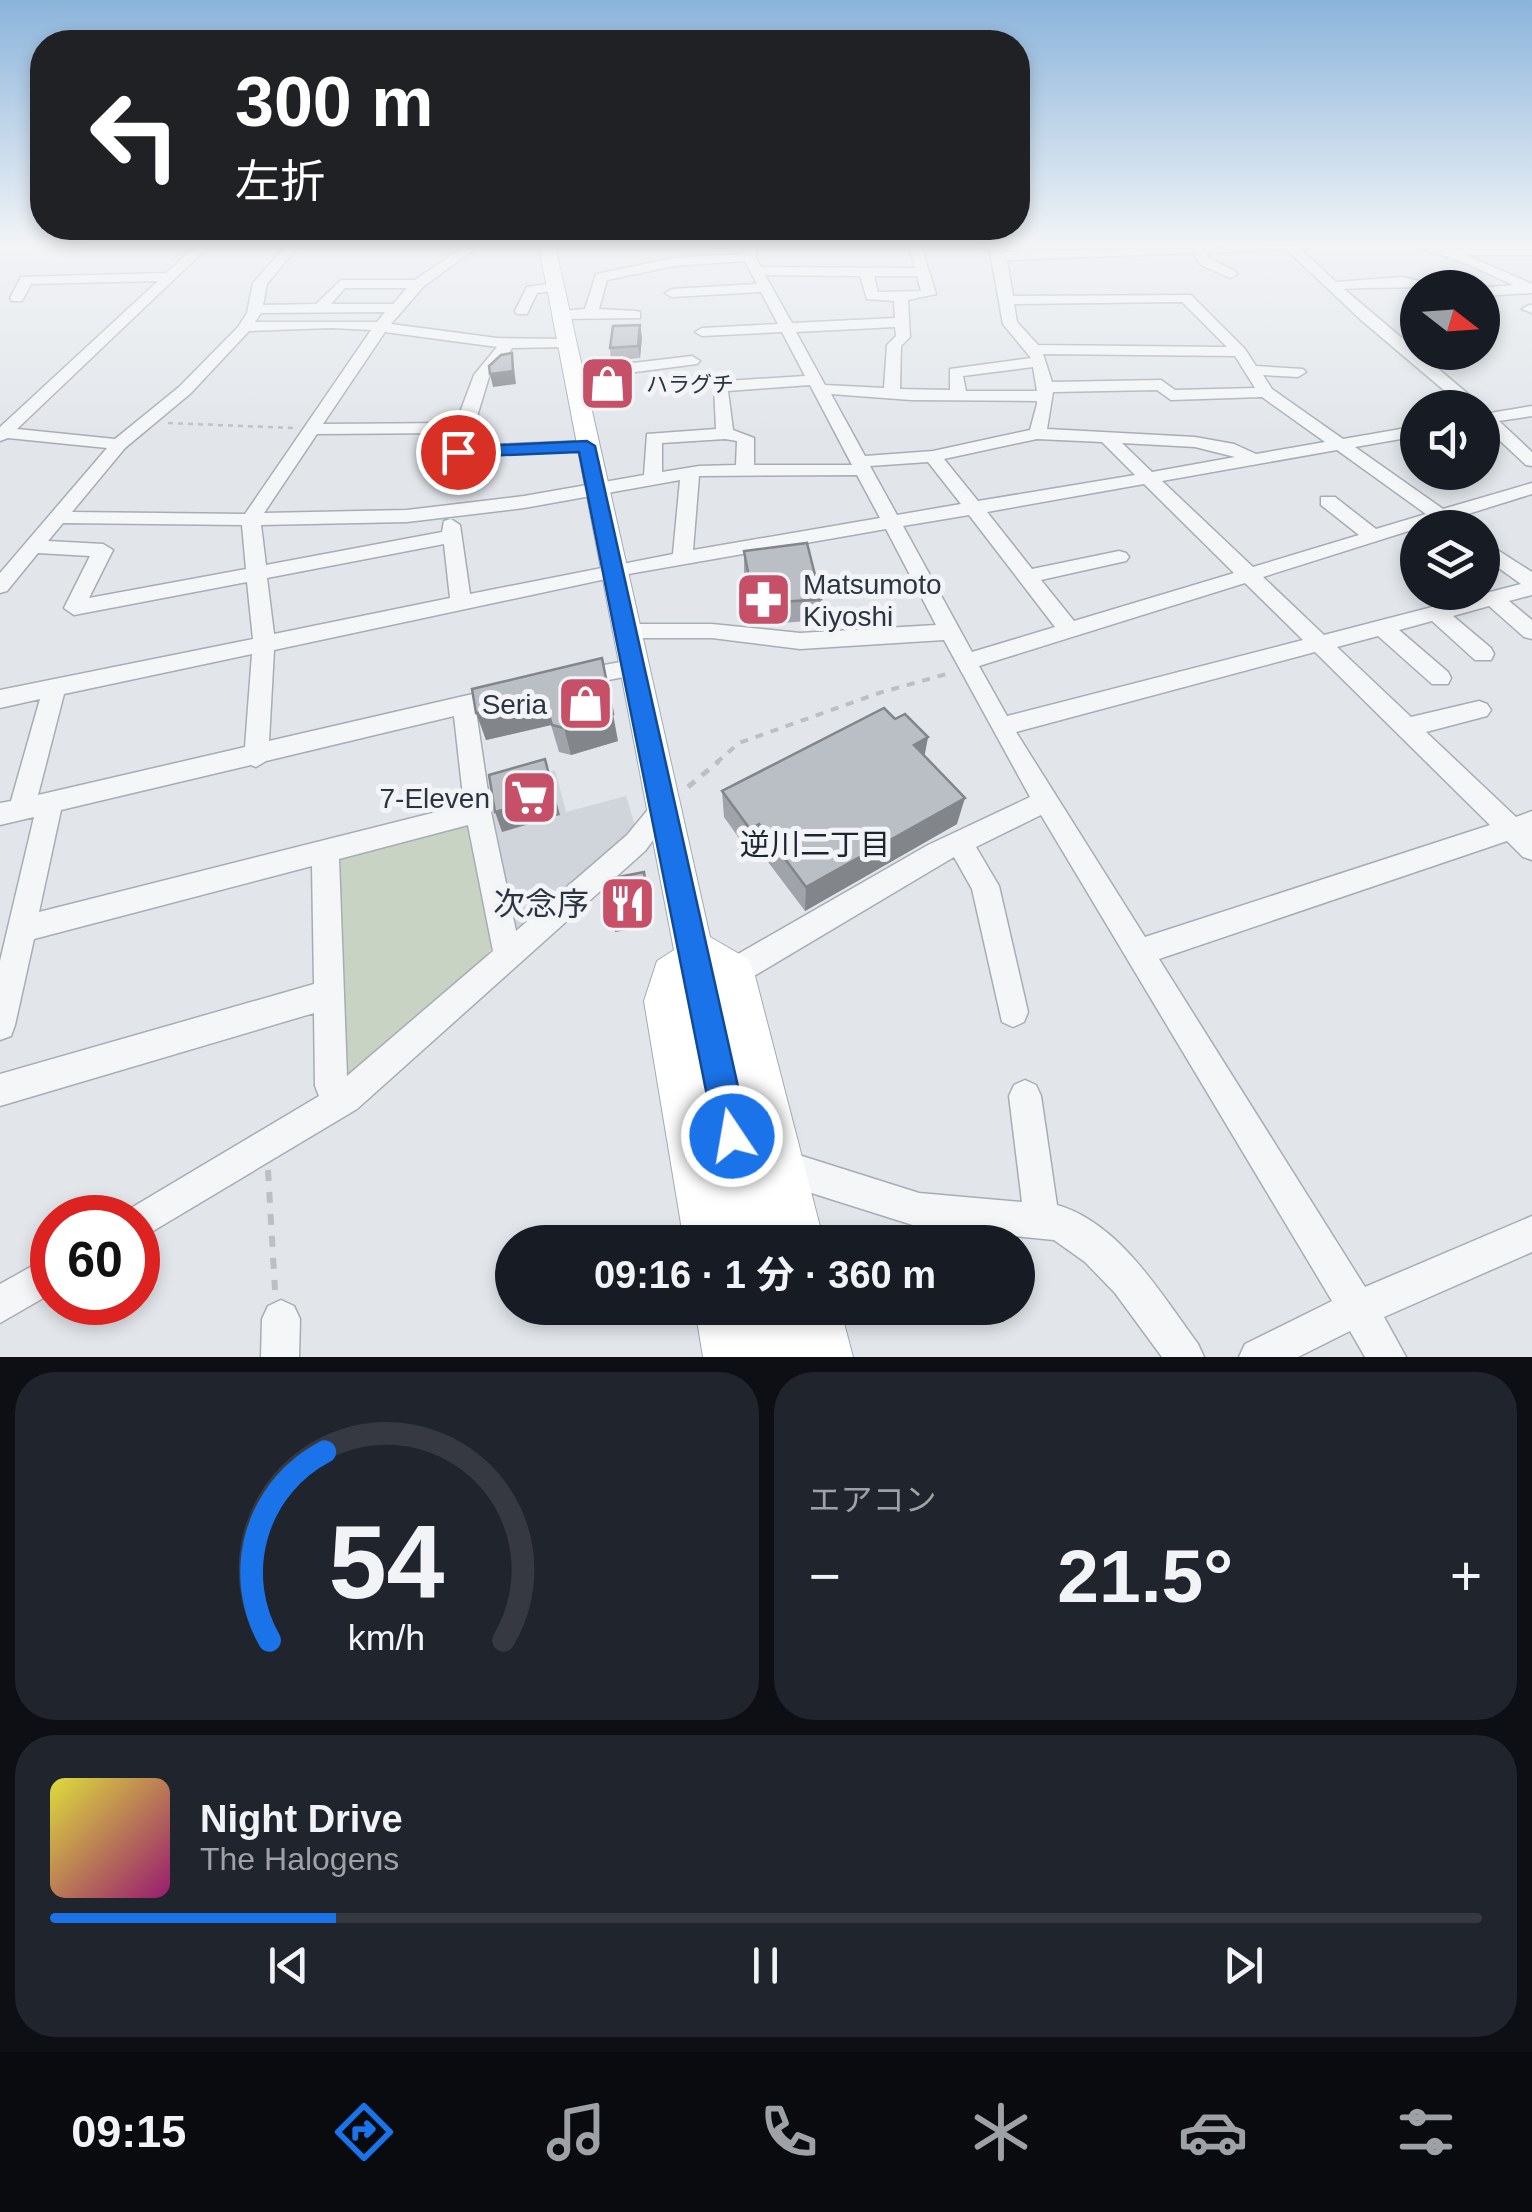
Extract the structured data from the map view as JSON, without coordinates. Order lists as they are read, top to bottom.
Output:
{
  "districts": ["逆川二丁目"],
  "places": {
    "shop": ["ハラグチ", "Seria"],
    "pharmacy": ["Matsumoto Kiyoshi"],
    "supermarket": ["7-Eleven"],
    "restaurant": ["次念序"]
  },
  "north": "right",
  "page": {
    "turn": ["300 m", "左折"],
    "limit": "60",
    "trip": "09:16 · 1 分 · 360 m",
    "tile": "エアコン",
    "heat": ["−", "21.5°", "+"],
    "song": ["Night Drive", "The Halogens"],
    "tabs": "09:15",
    "gauge": ["54", "km/h"]
  }
}
